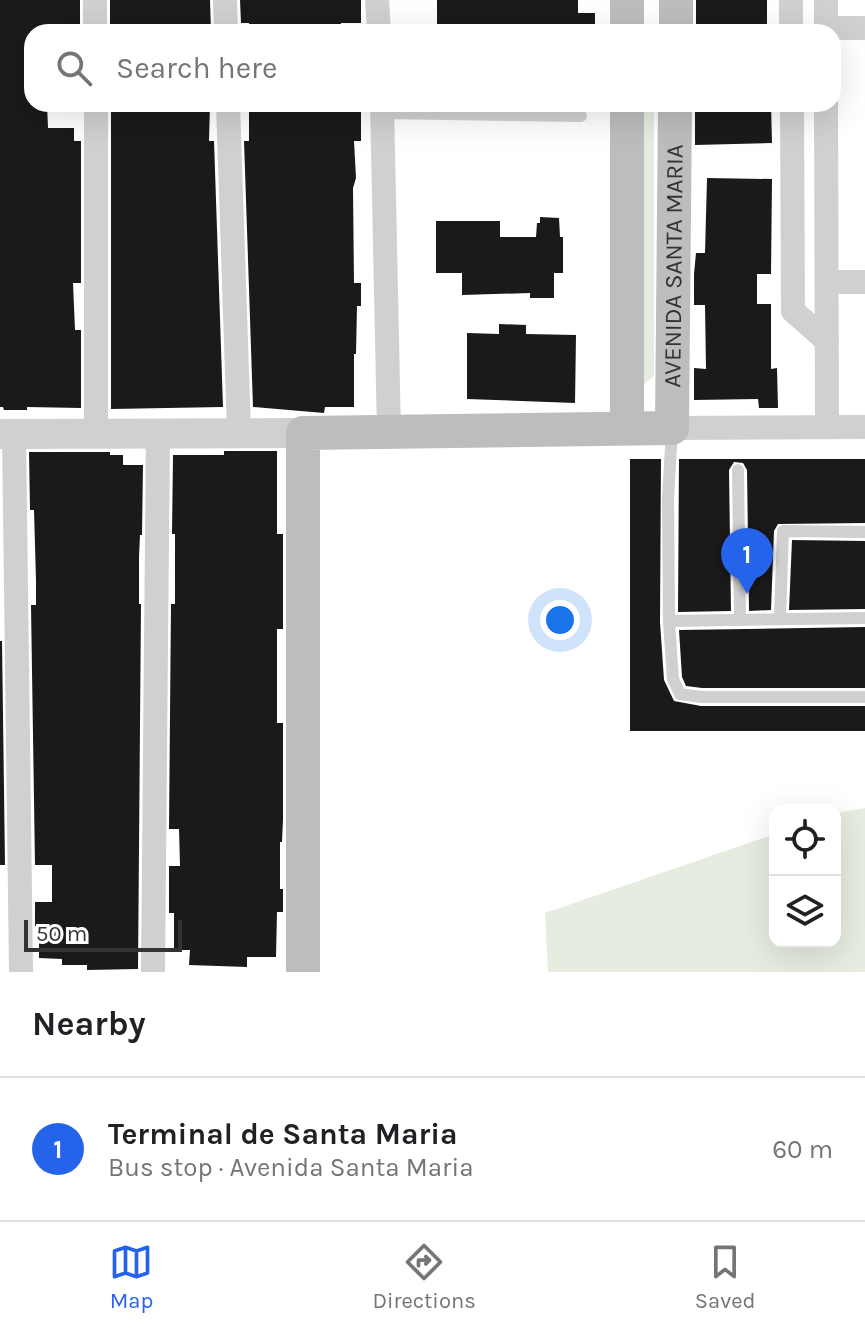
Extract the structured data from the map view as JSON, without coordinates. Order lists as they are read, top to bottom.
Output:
{
  "streets": {
    "main road": ["AVENIDA SANTA MARIA"]
  },
  "scale_bar": "50 m",
  "page": {
    "search": "Search here",
    "pins": "1",
    "scale": "50 m",
    "heading": "Nearby",
    "list": [
      {
        "mark": "1",
        "name": "Terminal de Santa Maria",
        "note": "Bus stop · Avenida Santa Maria",
        "value": "60 m"
      }
    ],
    "nav": ["Map", "Directions", "Saved"]
  }
}
